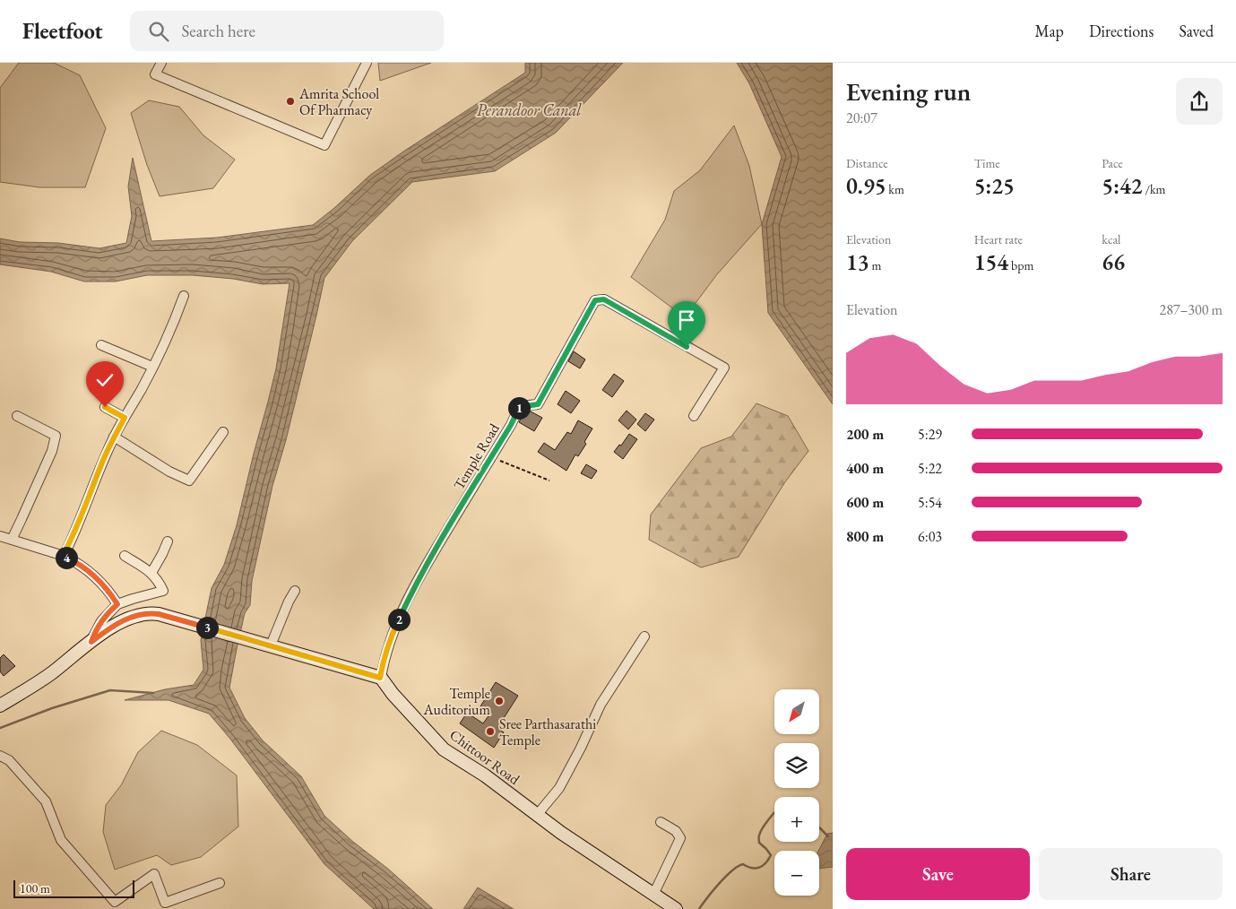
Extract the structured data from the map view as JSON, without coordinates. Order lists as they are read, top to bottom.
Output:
{
  "streets": {
    "main road": ["Chittoor Road"],
    "street": ["Temple Road"]
  },
  "crossings": [
    ["Temple Road", "Chittoor Road"]
  ],
  "water": ["Perandoor Canal"],
  "places": ["Amrita School Of Pharmacy", "Temple Auditorium", "Sree Parthasarathi Temple"],
  "scale_bar": "100 m",
  "north": "bottom left",
  "page": {
    "header": "Fleetfoot",
    "search": "Search here",
    "nav": ["Map", "Directions", "Saved"],
    "heading": ["Evening run", "20:07"],
    "stats": [
      ["Distance", "0.95 km"],
      ["Time", "5:25"],
      ["Pace", "5:42 /km"],
      ["Elevation", "13 m"],
      ["Heart rate", "154 bpm"],
      ["kcal", "66"]
    ],
    "chart": ["Elevation", "287–300 m"],
    "pins": [
      "1",
      "4",
      "2",
      "3"
    ],
    "list": [
      {
        "name": "200 m",
        "note": "5:29"
      },
      {
        "name": "400 m",
        "note": "5:22"
      },
      {
        "name": "600 m",
        "note": "5:54"
      },
      {
        "name": "800 m",
        "note": "6:03"
      }
    ],
    "map_buttons": ["+", "−"],
    "buttons": ["Save", "Share"],
    "scale": "100 m"
  }
}
